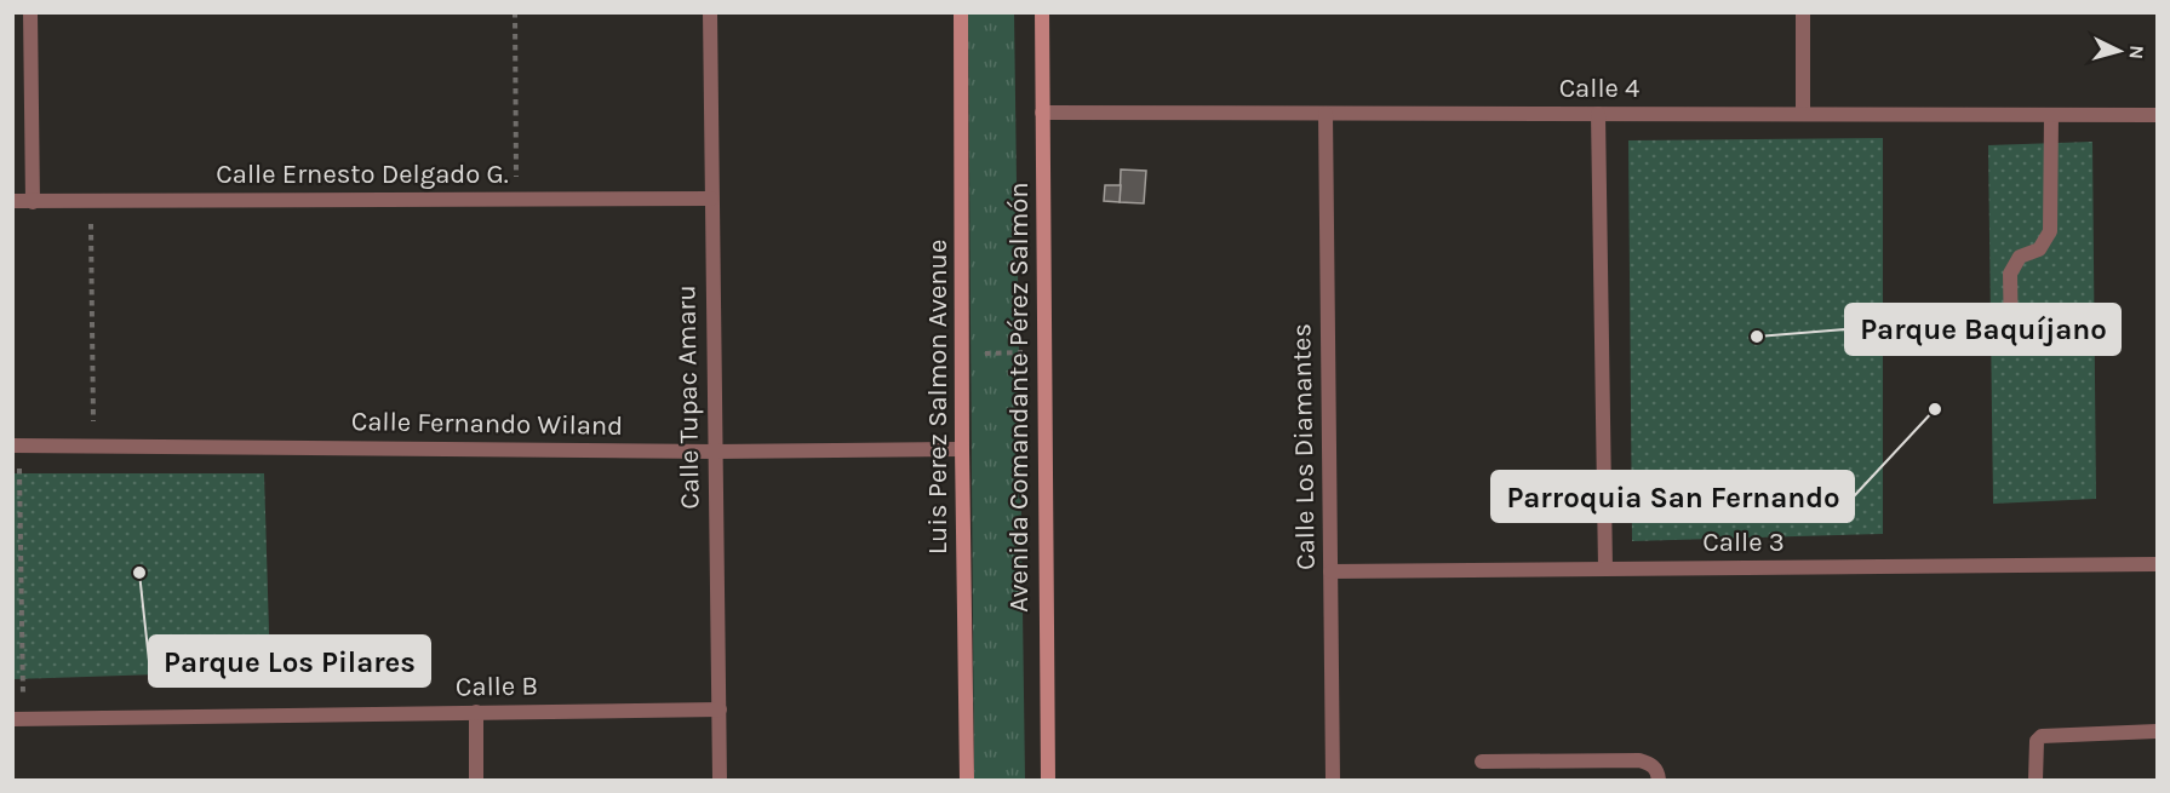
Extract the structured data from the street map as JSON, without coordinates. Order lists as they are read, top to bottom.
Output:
{
  "streets": {
    "main road": ["Luis Perez Salmon Avenue", "Avenida Comandante Pérez Salmón"],
    "street": [
      "Calle 4",
      "Calle Ernesto Delgado G.",
      "Calle Tupac Amaru",
      "Calle Fernando Wiland",
      "Calle Los Diamantes",
      "Calle 3",
      "Calle B"
    ]
  },
  "crossings": [
    ["Calle 4", "Avenida Comandante Pérez Salmón"],
    ["Calle 4", "Calle Los Diamantes"],
    ["Calle Ernesto Delgado G.", "Calle Tupac Amaru"],
    ["Calle Tupac Amaru", "Calle Fernando Wiland"],
    ["Calle Tupac Amaru", "Calle B"],
    ["Luis Perez Salmon Avenue", "Calle Fernando Wiland"],
    ["Calle Los Diamantes", "Calle 3"]
  ],
  "places": ["Parque Baquíjano", "Parroquia San Fernando", "Parque Los Pilares"],
  "north": "right"
}
